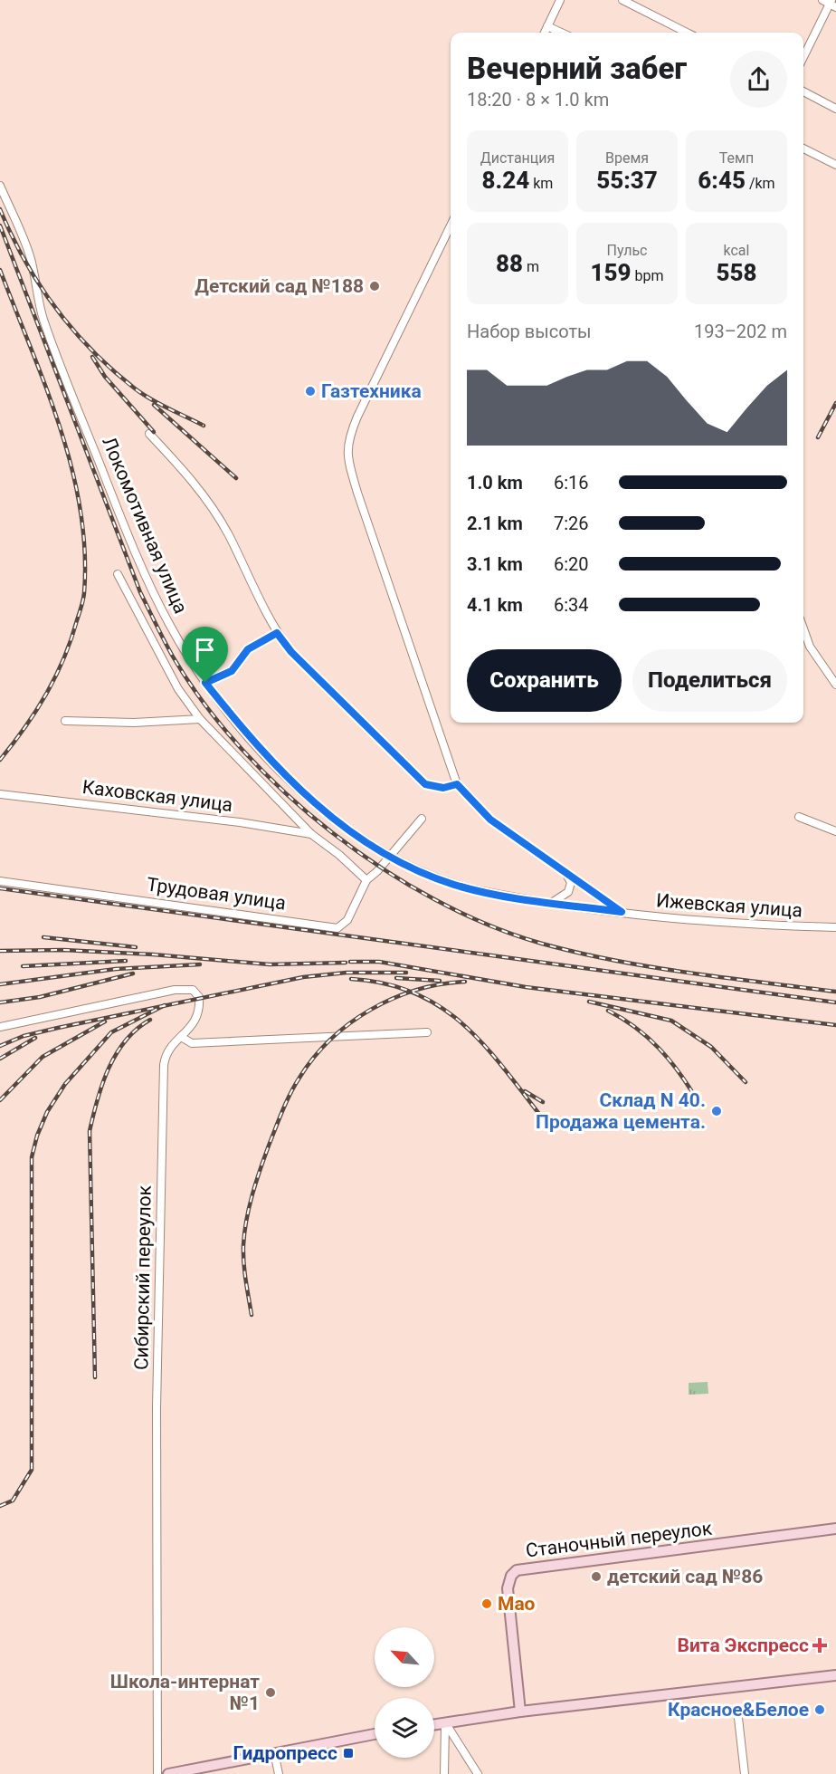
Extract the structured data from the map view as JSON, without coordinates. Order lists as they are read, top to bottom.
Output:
{
  "streets": {
    "main road": ["Станочный переулок"],
    "street": [
      "Локомотивная улица",
      "Каховская улица",
      "Трудовая улица",
      "Ижевская улица",
      "Сибирский переулок"
    ]
  },
  "crossings": [
    ["Локомотивная улица", "Трудовая улица"],
    ["Локомотивная улица", "Ижевская улица"]
  ],
  "places": {
    "other": [
      "Детский сад №188",
      "Газтехника",
      "Склад N 40. Продажа цемента.",
      "детский сад №86",
      "Мао",
      "Школа-интернат №1",
      "Красное&Белое"
    ],
    "health": ["Вита Экспресс"],
    "transit": ["Гидропресс"]
  },
  "north": "top left",
  "page": {
    "heading": ["Вечерний забег", "18:20 · 8 × 1.0 km"],
    "stats": [
      ["Дистанция", "8.24 km"],
      ["Время", "55:37"],
      ["Темп", "6:45 /km"],
      ["88 m"],
      ["Пульс", "159 bpm"],
      ["kcal", "558"]
    ],
    "chart": ["Набор высоты", "193–202 m"],
    "list": [
      {
        "name": "1.0 km",
        "note": "6:16"
      },
      {
        "name": "2.1 km",
        "note": "7:26"
      },
      {
        "name": "3.1 km",
        "note": "6:20"
      },
      {
        "name": "4.1 km",
        "note": "6:34"
      }
    ],
    "buttons": ["Сохранить", "Поделиться"]
  }
}
